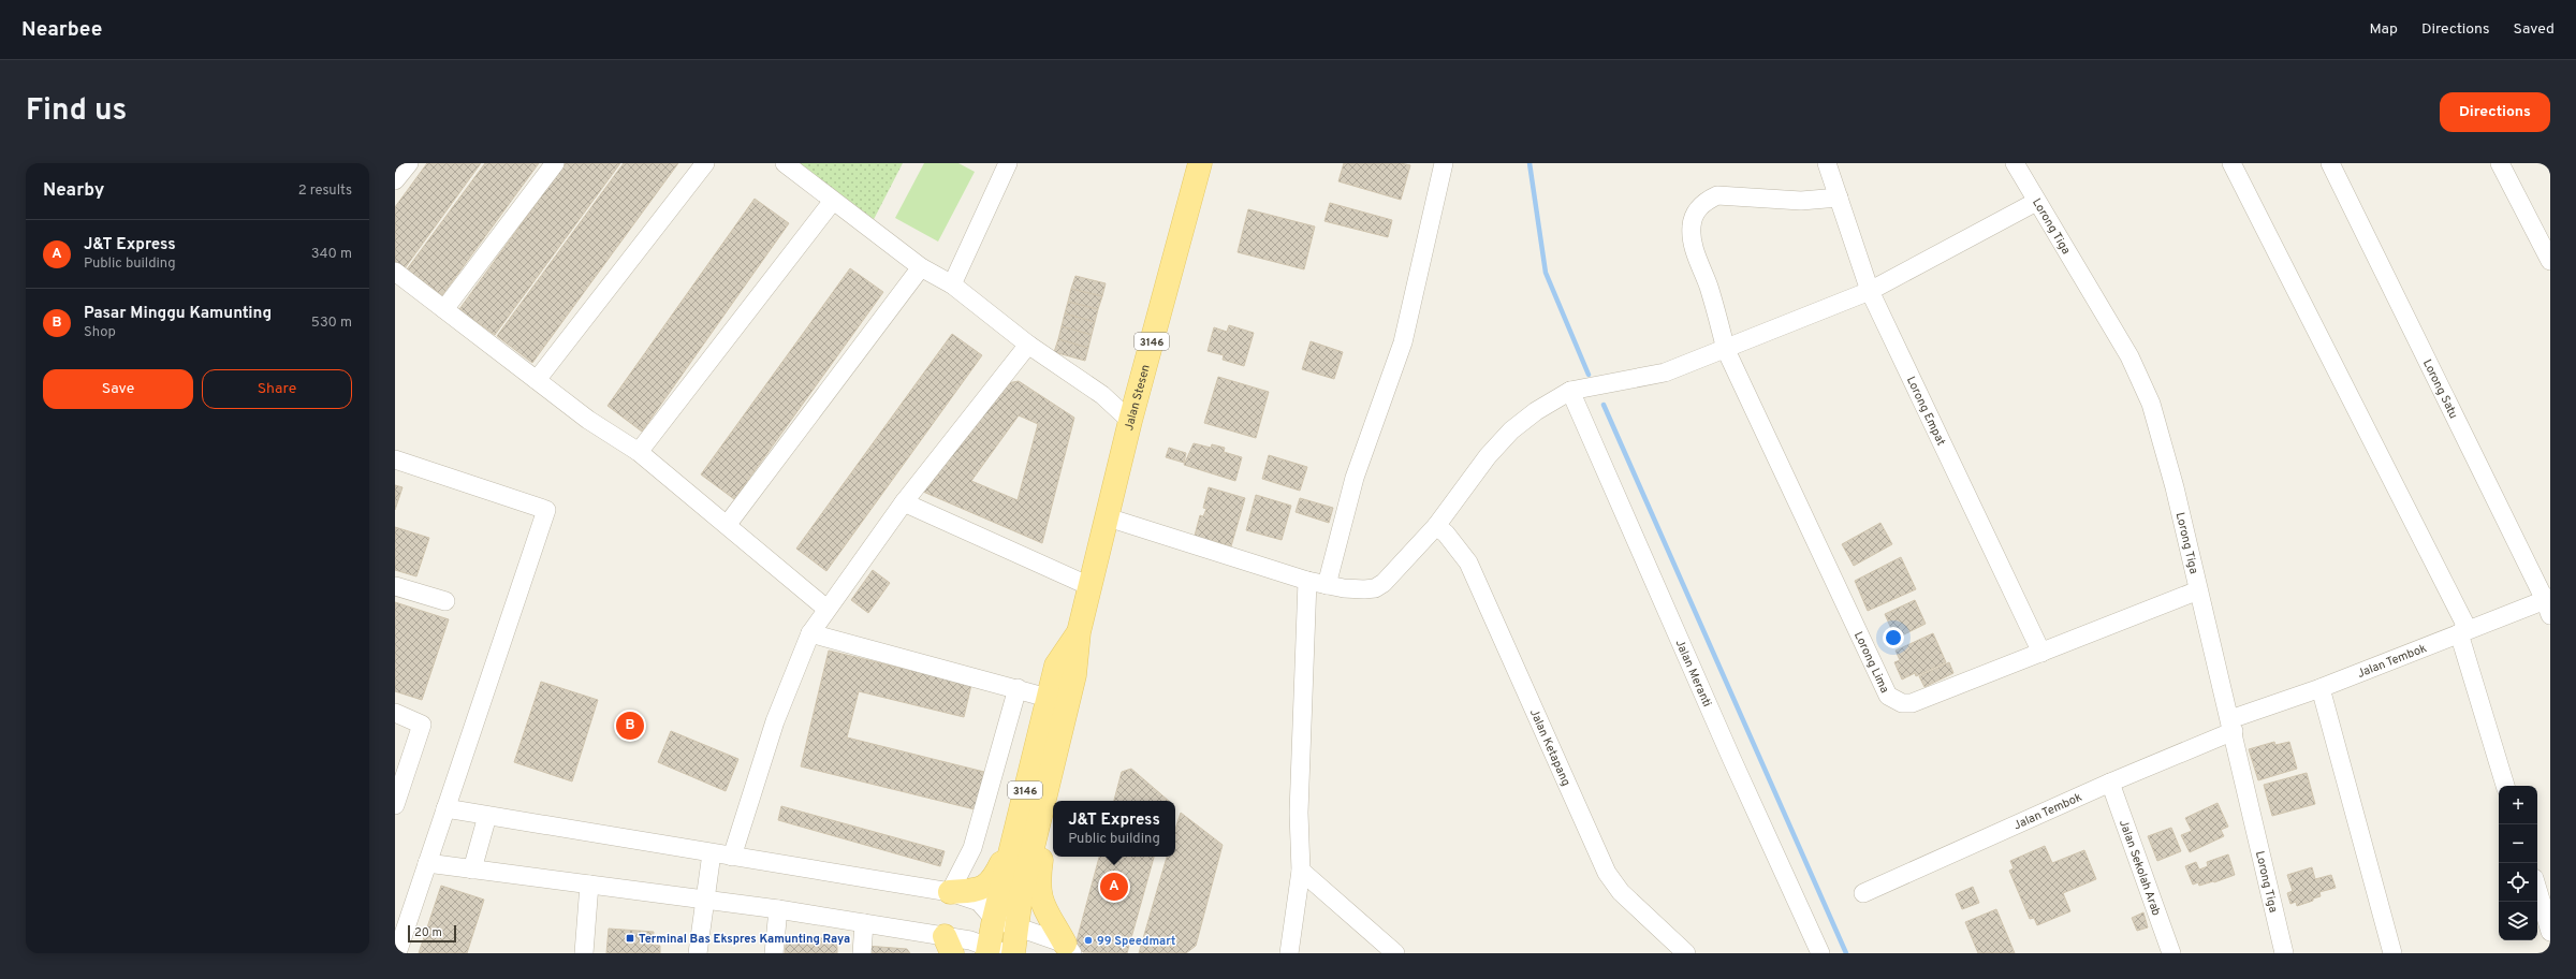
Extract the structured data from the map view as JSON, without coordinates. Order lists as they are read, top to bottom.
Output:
{
  "streets": {
    "main road": ["3146", "Jalan Stesen"],
    "street": [
      "Lorong Tiga",
      "Lorong Satu",
      "Lorong Empat",
      "Jalan Tembok",
      "Lorong Lima",
      "Jalan Meranti",
      "Jalan Ketapang",
      "Jalan Sekolah Arab"
    ]
  },
  "crossings": [
    ["Lorong Tiga", "Jalan Tembok"],
    ["Lorong Tiga", "Lorong Lima"],
    ["3146", "Jalan Stesen"],
    ["Lorong Satu", "Jalan Tembok"],
    ["Lorong Empat", "Lorong Lima"],
    ["Jalan Tembok", "Jalan Sekolah Arab"]
  ],
  "places": {
    "transit": ["Terminal Bas Ekspres Kamunting Raya"],
    "other": ["99 Speedmart"]
  },
  "scale_bar": "20 m",
  "page": {
    "header": "Nearbee",
    "nav": ["Map", "Directions", "Saved"],
    "title": "Find us",
    "buttons": [
      "Directions",
      ["Save", "Share"]
    ],
    "heading": ["Nearby", "2 results"],
    "list": [
      {
        "mark": "A",
        "name": "J&T Express",
        "note": "Public building",
        "value": "340 m"
      },
      {
        "mark": "B",
        "name": "Pasar Minggu Kamunting",
        "note": "Shop",
        "value": "530 m"
      }
    ],
    "pins": ["B", "A"],
    "map_buttons": ["+", "−"],
    "popup": ["J&T Express", "Public building"],
    "scale": "20 m"
  }
}
